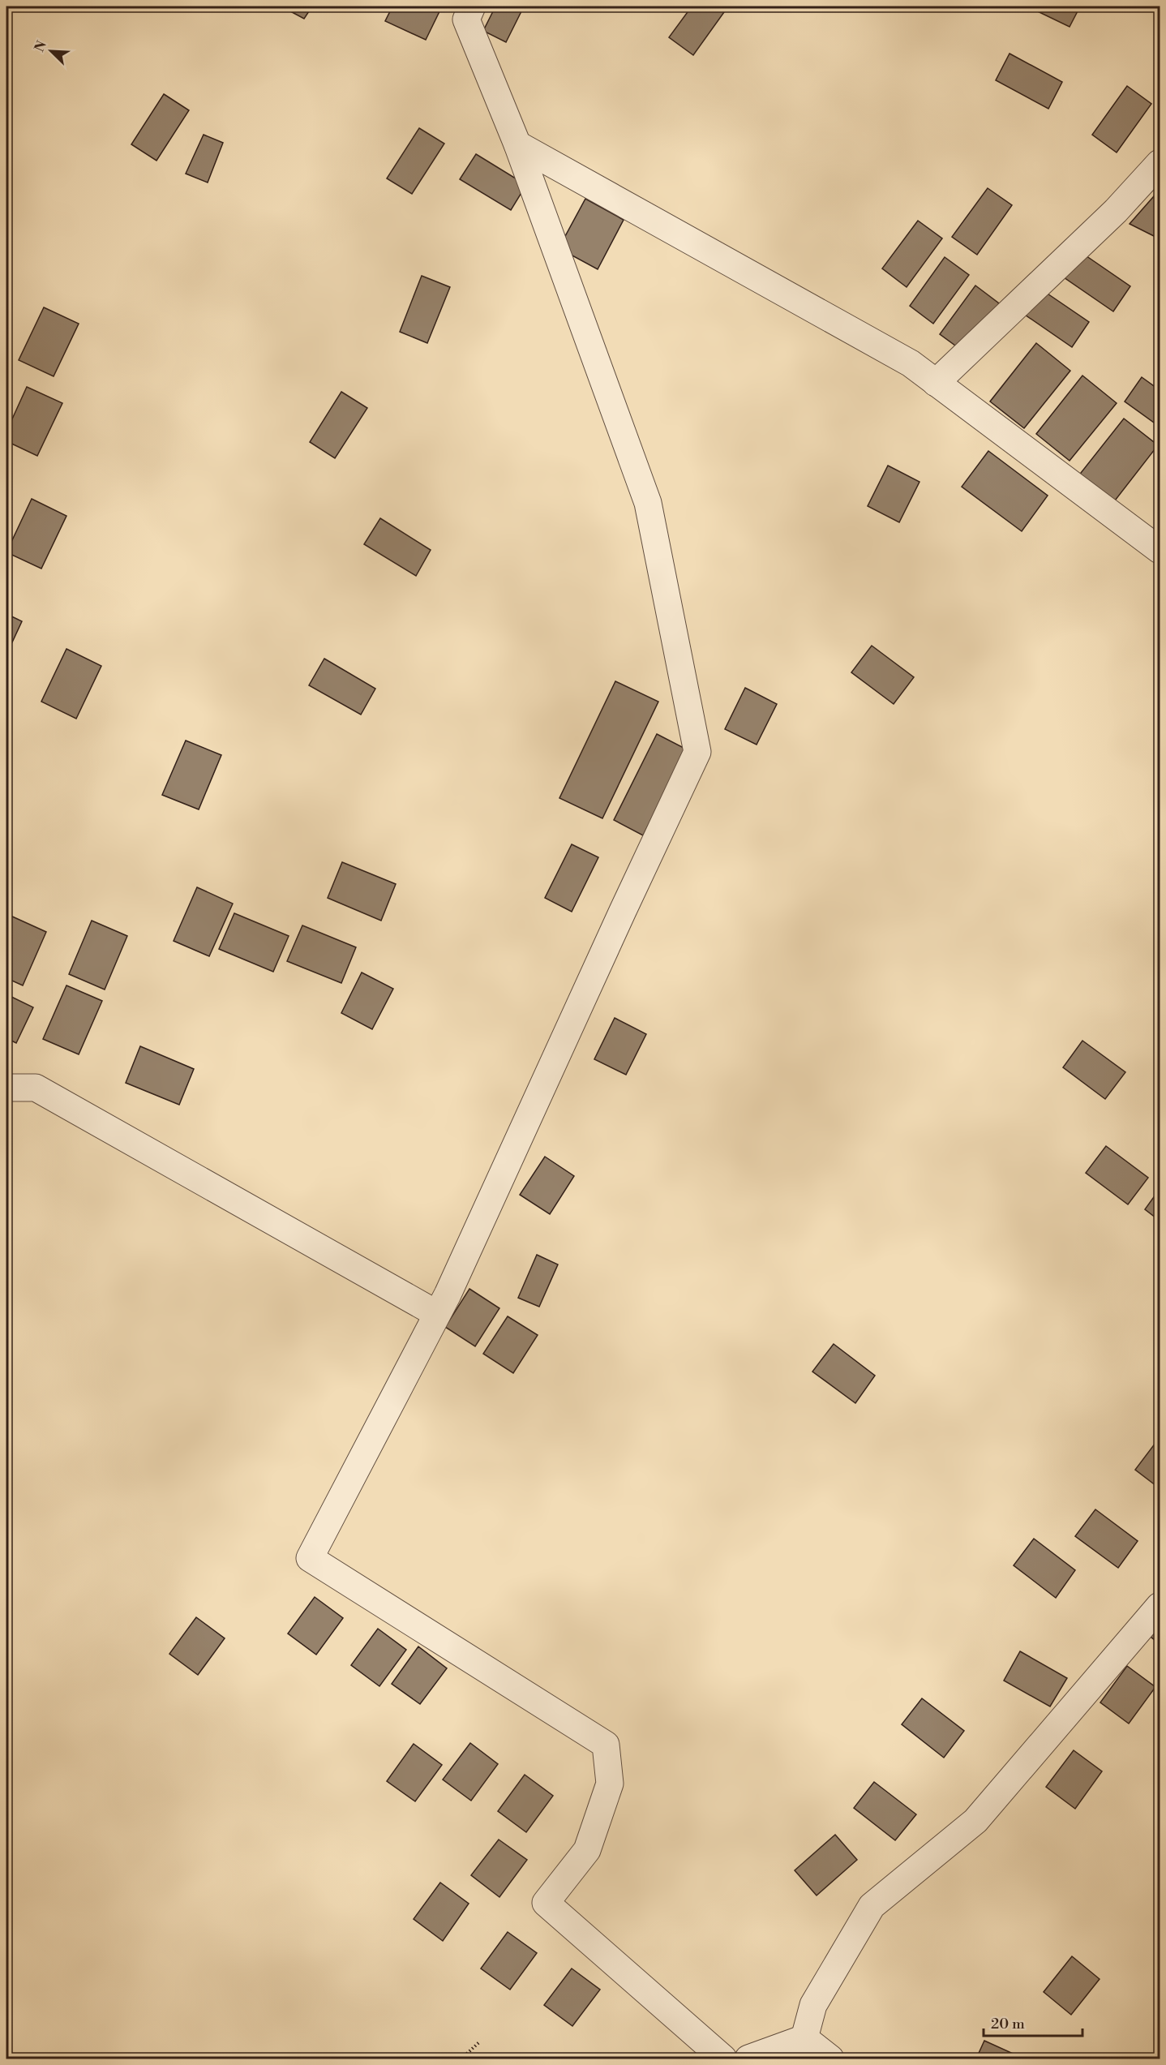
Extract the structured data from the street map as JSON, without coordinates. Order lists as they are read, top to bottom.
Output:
{
  "scale_bar": "20 m",
  "north": "top left"
}
